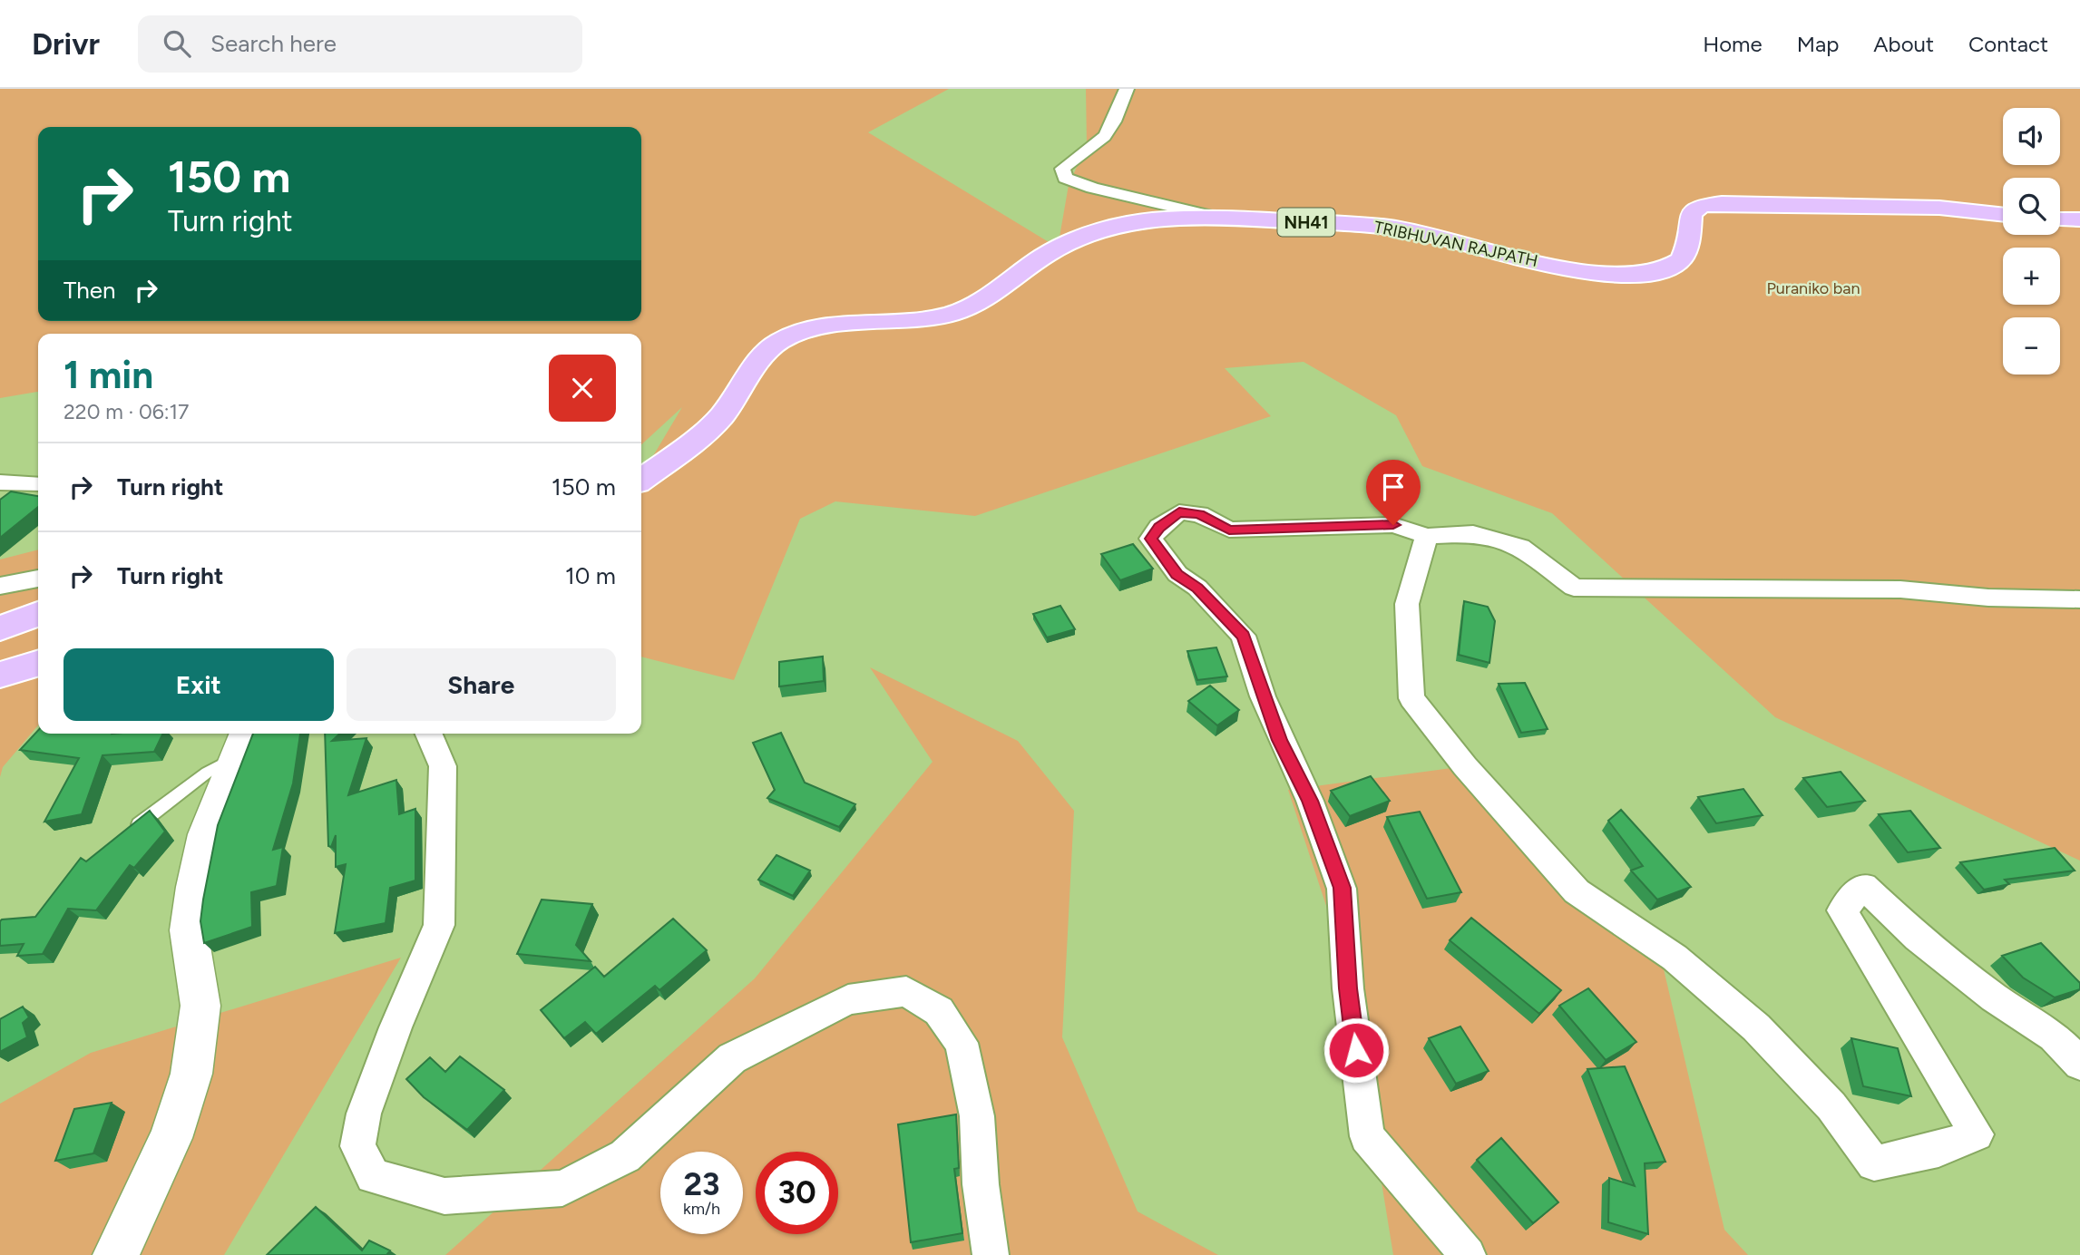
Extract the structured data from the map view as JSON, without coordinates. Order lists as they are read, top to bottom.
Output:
{
  "streets": {
    "highway": ["NH41", "TRIBHUVAN RAJPATH"]
  },
  "parks": ["Puraniko ban"],
  "page": {
    "header": "Drivr",
    "search": "Search here",
    "nav": [
      "Home",
      "Map",
      "About",
      "Contact"
    ],
    "map_buttons": ["+", "−"],
    "turn": ["150 m", "Turn right"],
    "then": "Then",
    "heading": ["1 min", "220 m · 06:17"],
    "list": [
      {
        "name": "Turn right",
        "value": "150 m"
      },
      {
        "name": "Turn right",
        "value": "10 m"
      }
    ],
    "buttons": ["Exit", "Share"],
    "speed": "23 km/h",
    "limit": "30"
  }
}
